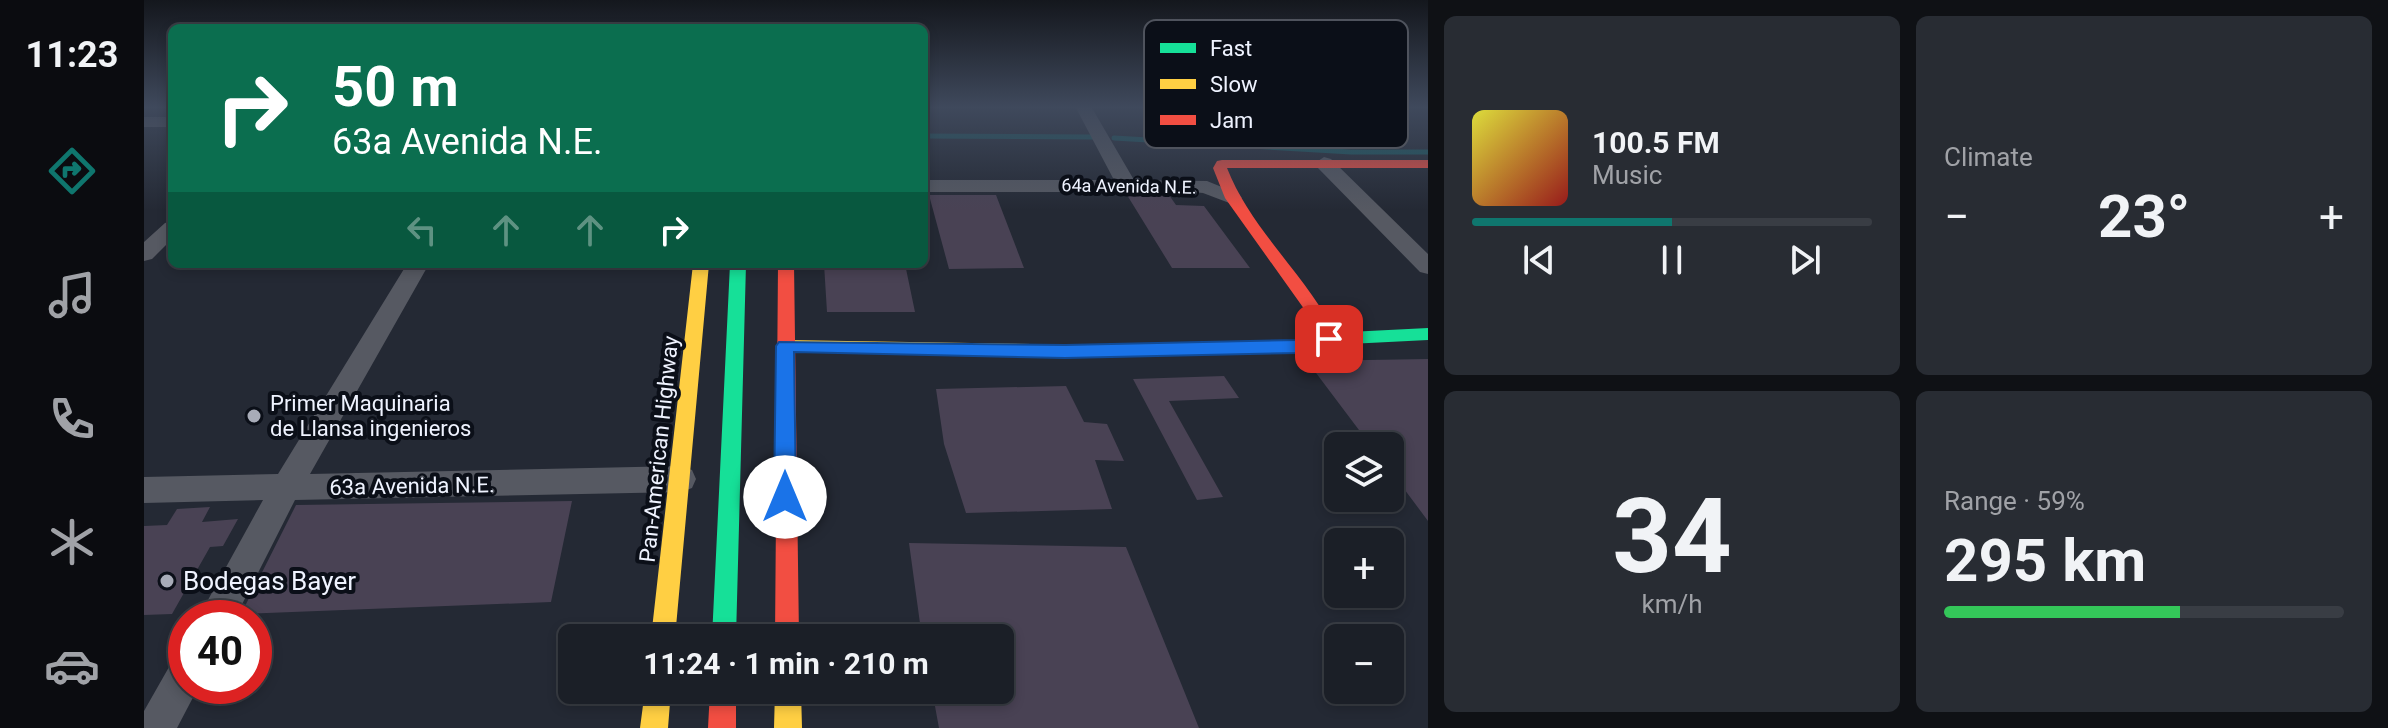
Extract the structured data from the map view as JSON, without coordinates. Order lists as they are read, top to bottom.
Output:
{
  "streets": {
    "main road": ["64a Avenida N.E.", "Pan-American Highway"],
    "street": ["63a Avenida N.E."]
  },
  "crossings": [
    ["Pan-American Highway", "63a Avenida N.E."]
  ],
  "places": ["Primer Maquinaria de Llansa ingenieros", "Bodegas Bayer"],
  "legend": ["Fast", "Slow", "Jam"],
  "page": {
    "tabs": "11:23",
    "tile": [
      "Climate",
      ["34", "km/h"],
      ["Range · 59%", "295 km"]
    ],
    "turn": ["50 m", "63a Avenida N.E."],
    "song": ["100.5 FM", "Music"],
    "heat": ["−", "23°", "+"],
    "map_buttons": ["+", "−"],
    "limit": "40",
    "trip": "11:24 · 1 min · 210 m"
  }
}
